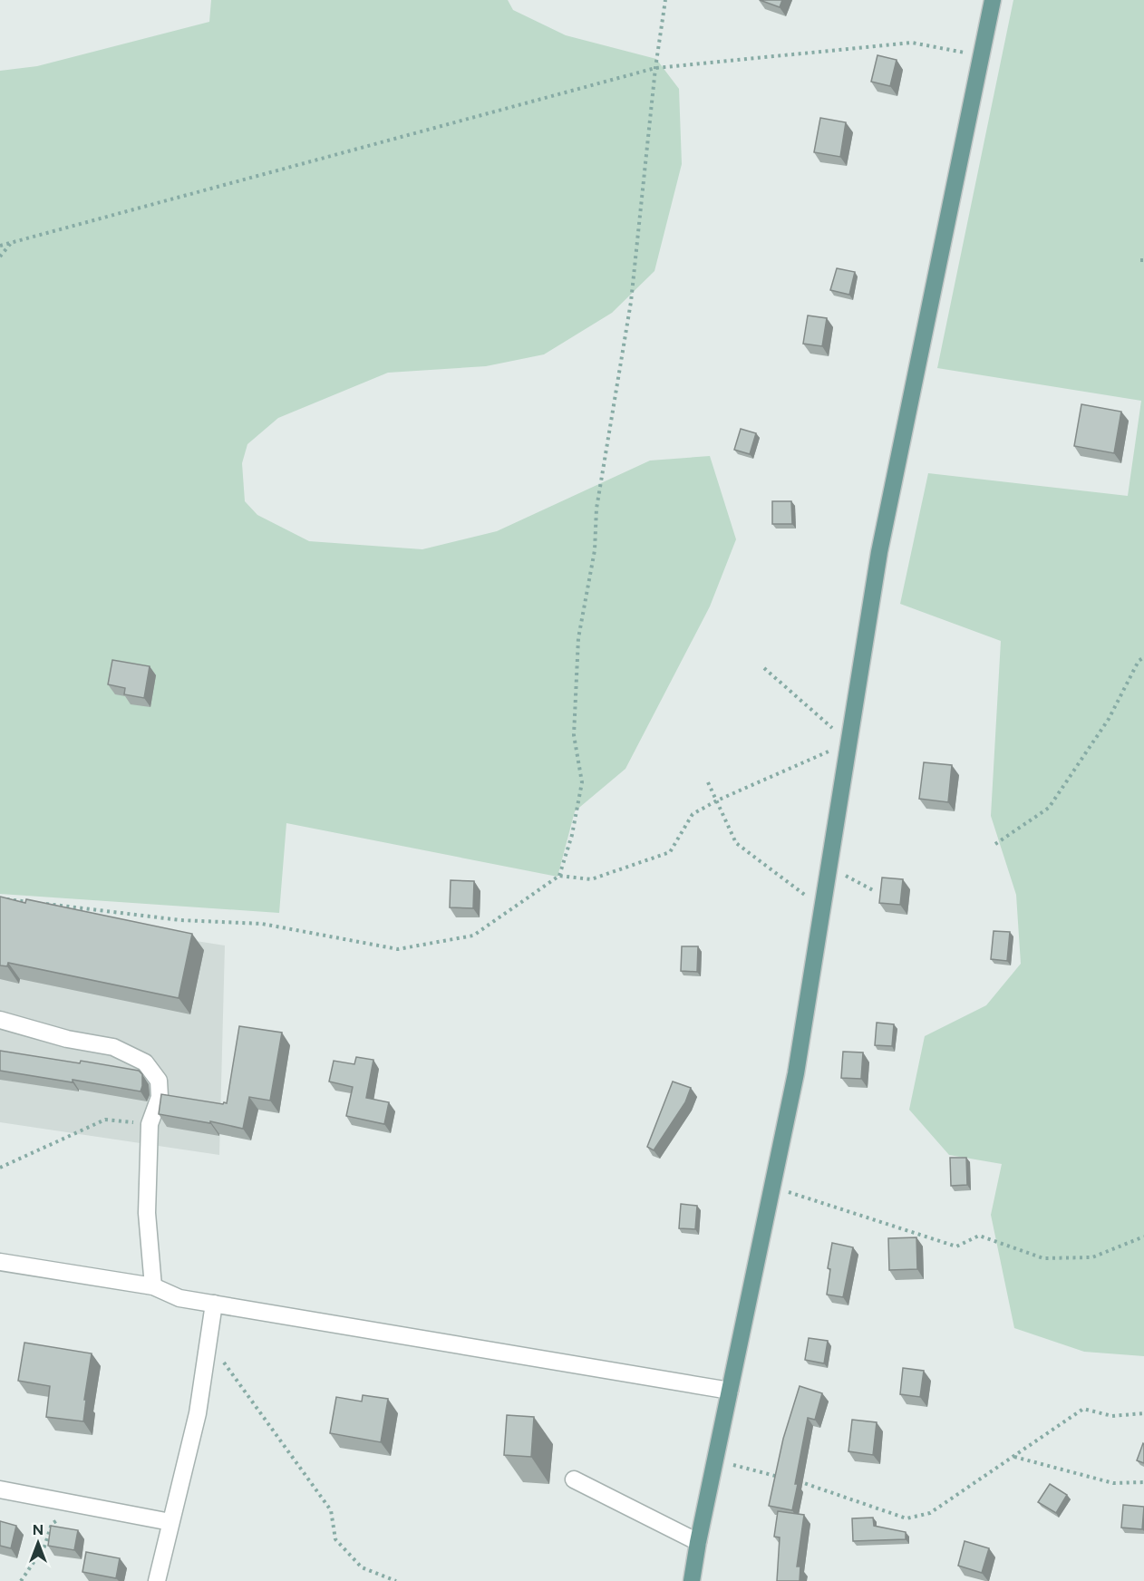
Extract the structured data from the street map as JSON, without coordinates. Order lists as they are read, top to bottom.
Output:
{
  "north": "top"
}
